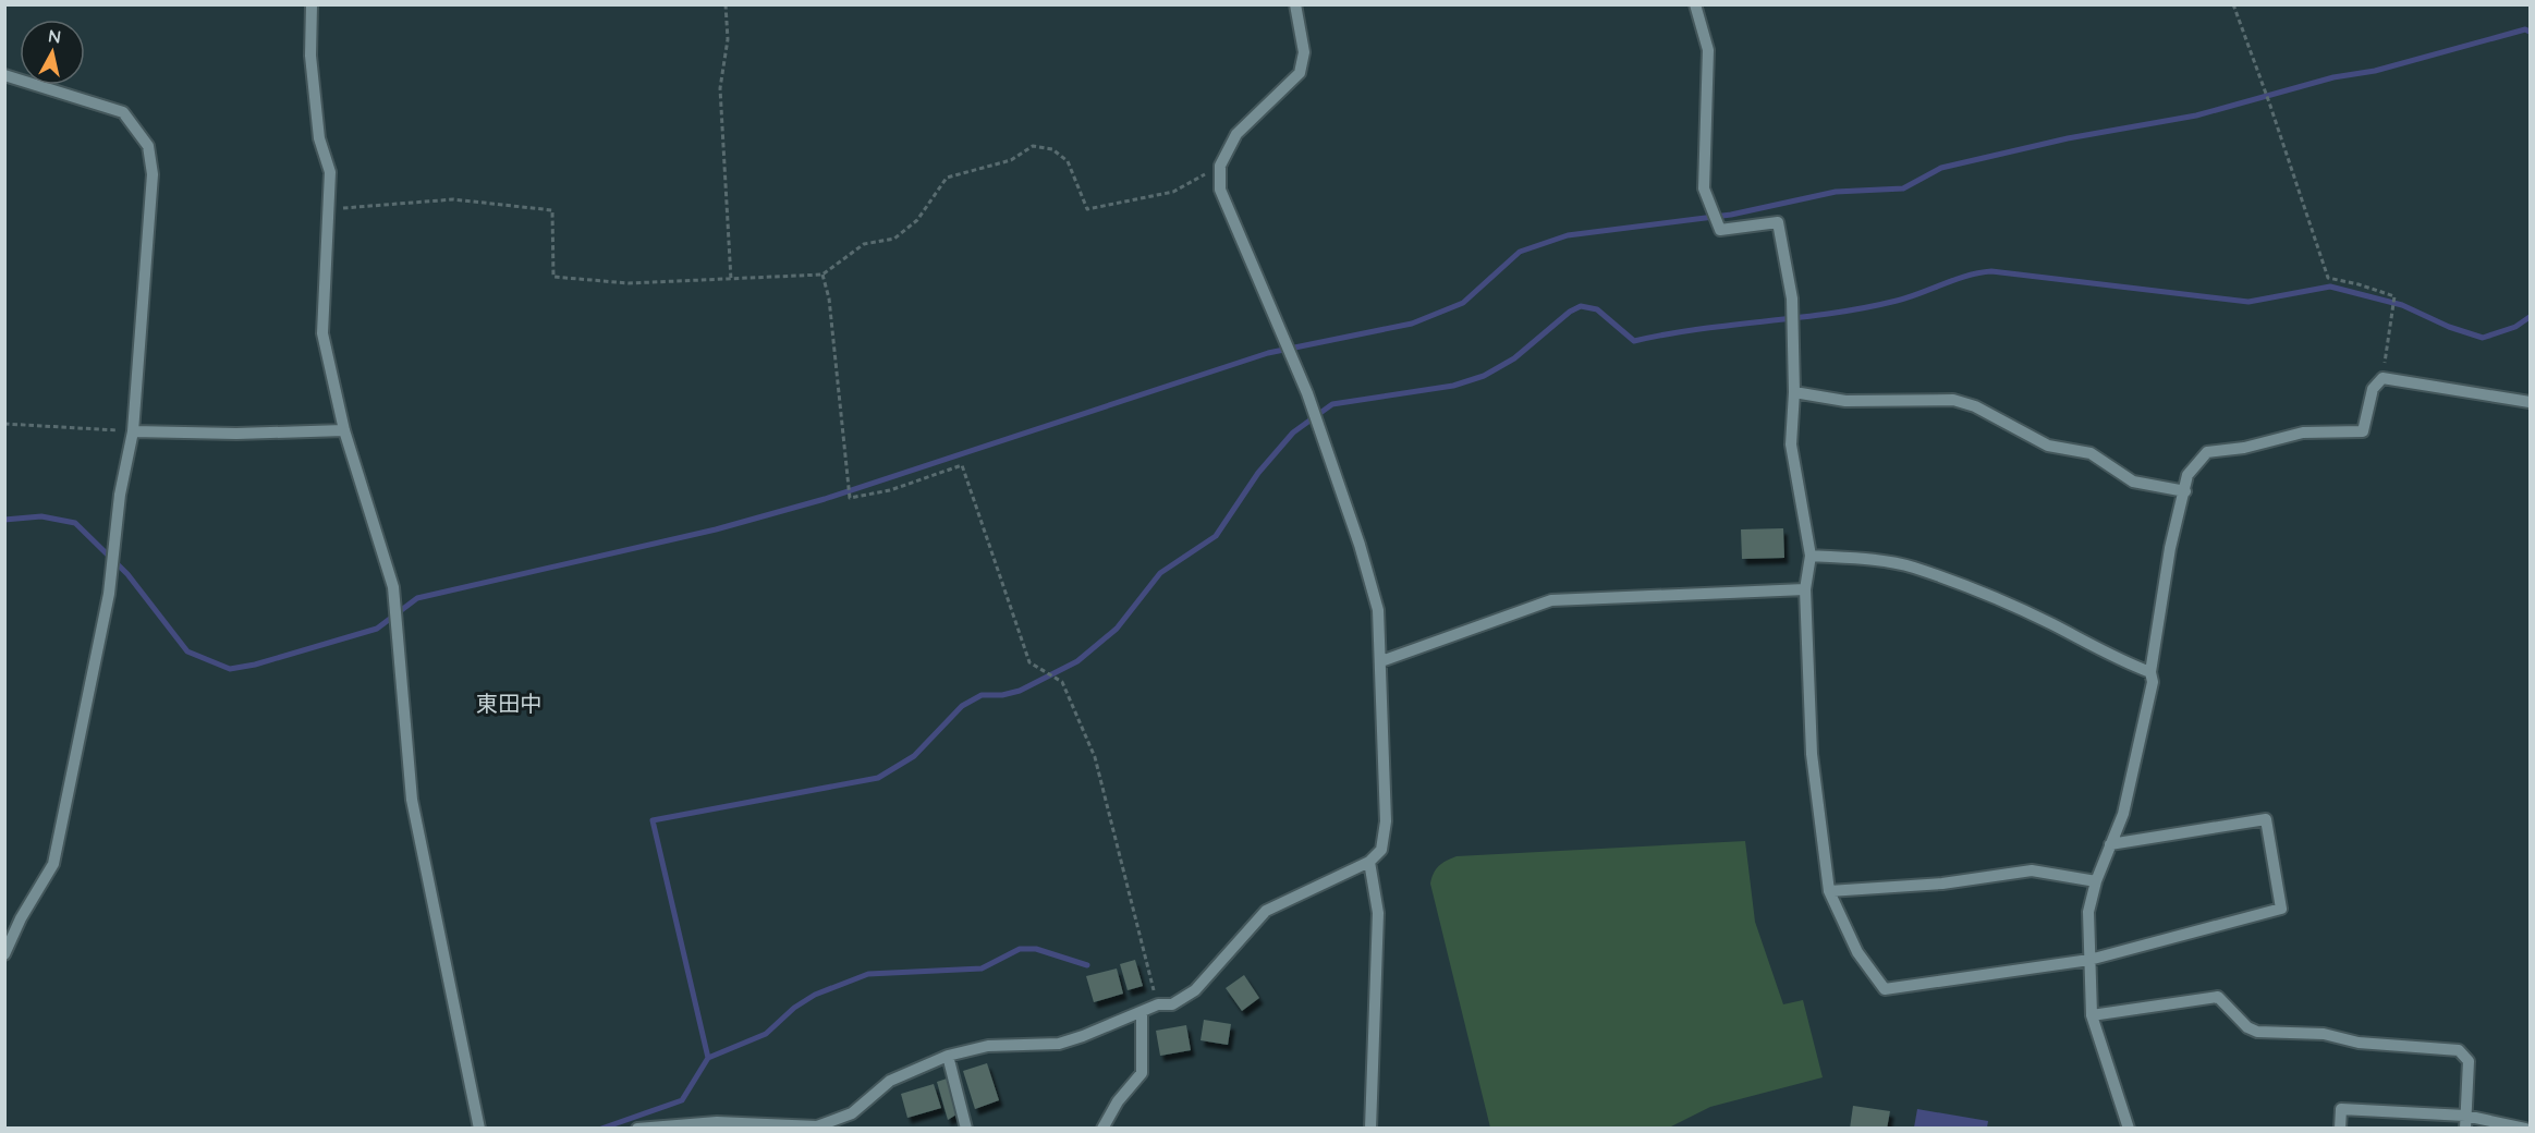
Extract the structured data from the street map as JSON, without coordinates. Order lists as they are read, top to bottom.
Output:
{
  "districts": ["東田中"],
  "north": "top"
}
